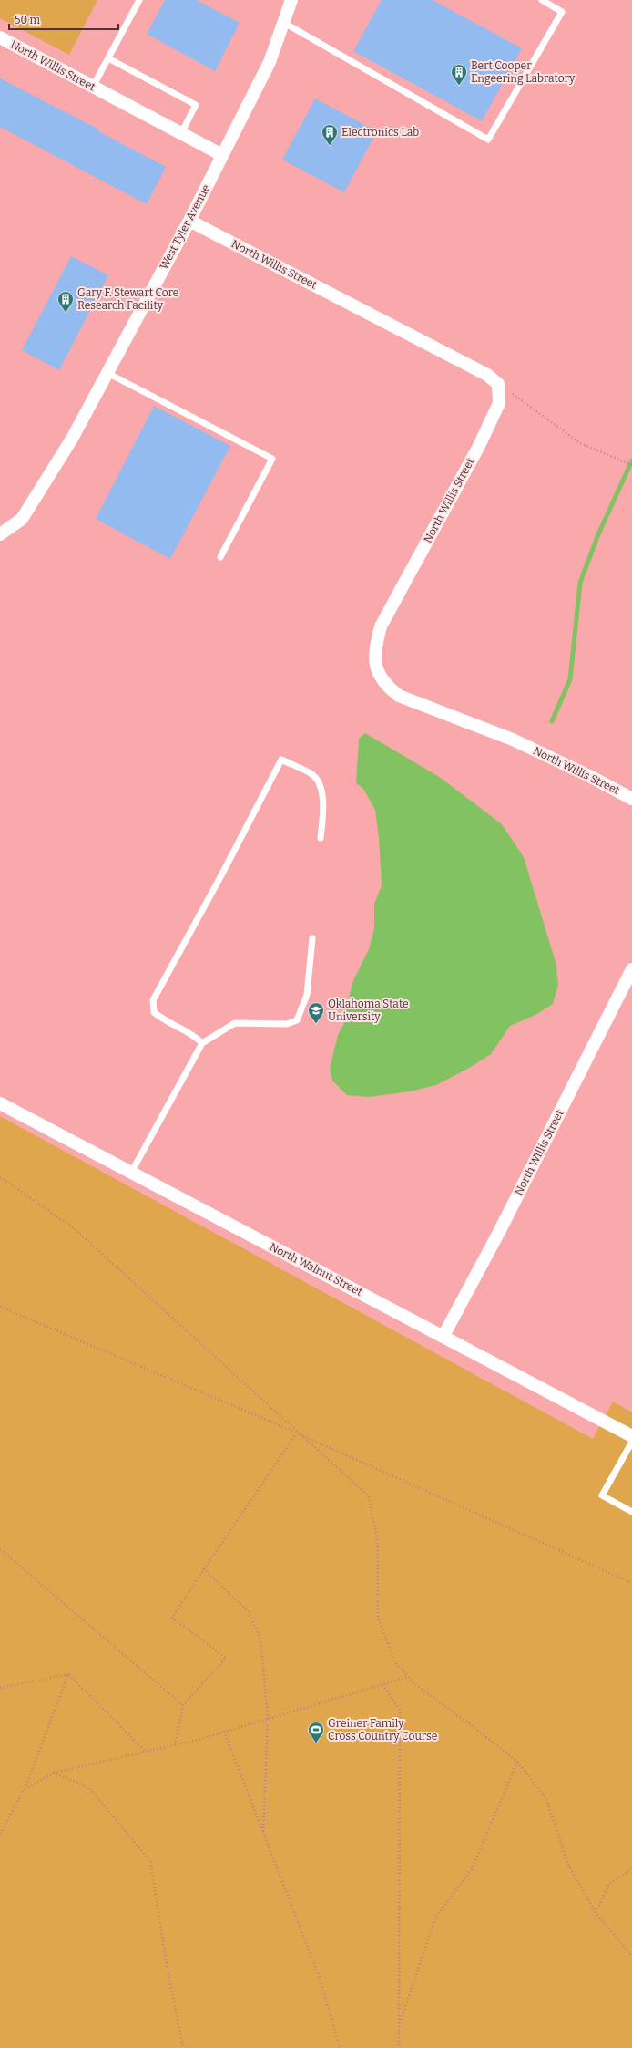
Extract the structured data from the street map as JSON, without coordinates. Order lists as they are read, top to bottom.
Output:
{
  "streets": {
    "street": ["North Willis Street", "West Tyler Avenue", "North Walnut Street"]
  },
  "crossings": [
    ["North Willis Street", "West Tyler Avenue"],
    ["North Willis Street", "North Walnut Street"]
  ],
  "places": {
    "building": ["Bert Cooper Engeering Labratory", "Electronics Lab", "Gary F. Stewart Core Research Facility"],
    "school or university": ["Oklahoma State University"],
    "sports": ["Greiner Family Cross Country Course"]
  },
  "scale_bar": "50 m"
}
